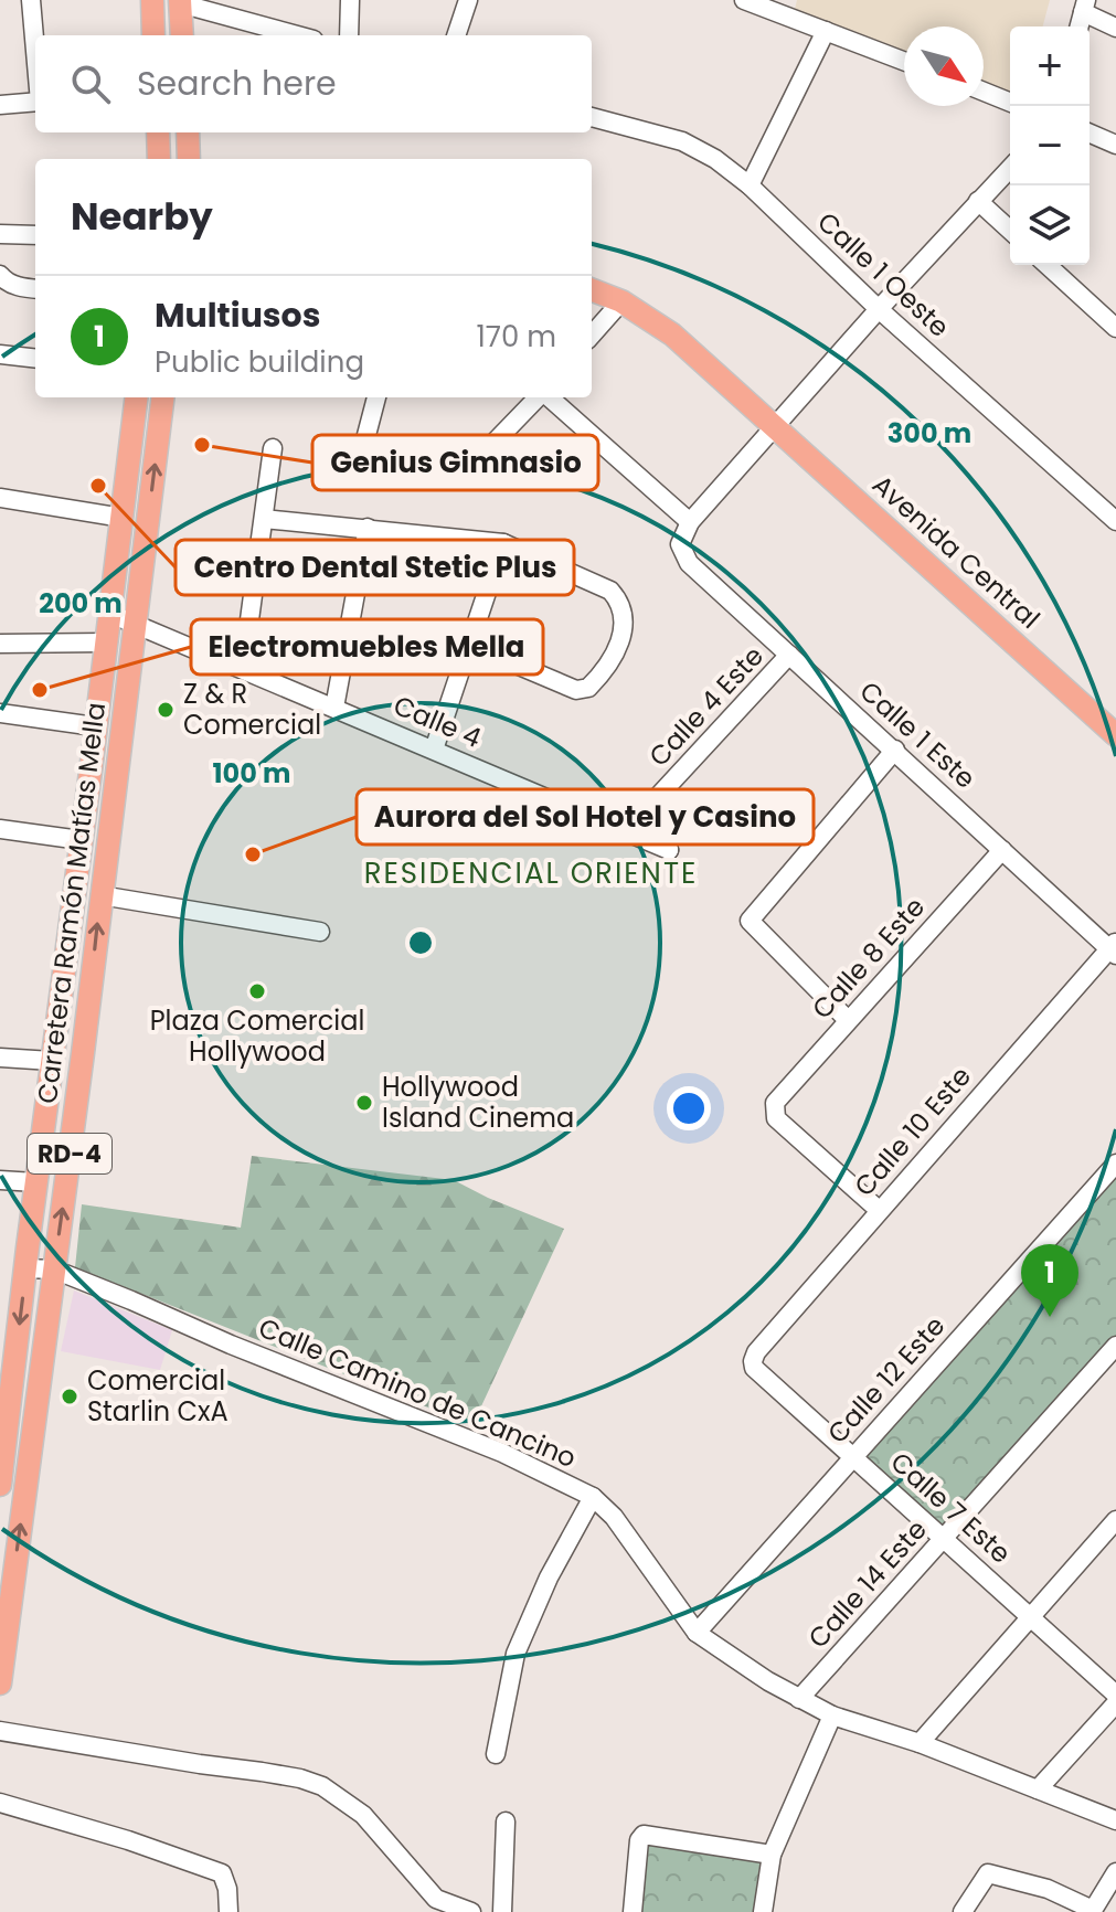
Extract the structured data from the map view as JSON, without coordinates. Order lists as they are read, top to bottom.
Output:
{
  "streets": {
    "main road": ["Avenida Central", "Carretera Ramón Matías Mella", "RD-4"],
    "street": [
      "Calle 1 Oeste",
      "Calle 4 Este",
      "Calle 4",
      "Calle 1 Este",
      "Calle 8 Este",
      "Calle 10 Este",
      "Calle 12 Este",
      "Calle Camino de Cancino",
      "Calle 7 Este",
      "Calle 14 Este"
    ]
  },
  "crossings": [
    ["Calle 4 Este", "Calle 4"],
    ["Calle 4 Este", "Calle 1 Este"],
    ["Calle 4", "Carretera Ramón Matías Mella"],
    ["Calle 1 Este", "Calle 8 Este"],
    ["Calle 1 Este", "Calle 10 Este"],
    ["Carretera Ramón Matías Mella", "Calle Camino de Cancino"],
    ["Calle 8 Este", "Calle 10 Este"],
    ["Calle 10 Este", "Calle 7 Este"],
    ["Calle 12 Este", "Calle Camino de Cancino"],
    ["Calle 12 Este", "Calle 7 Este"],
    ["Calle Camino de Cancino", "Calle 14 Este"],
    ["Calle 7 Este", "Calle 14 Este"]
  ],
  "districts": ["RESIDENCIAL ORIENTE"],
  "places": [
    "Genius Gimnasio",
    "Centro Dental Stetic Plus",
    "Electromuebles Mella",
    "Z & R Comercial",
    "Aurora del Sol Hotel y Casino",
    "Plaza Comercial Hollywood",
    "Hollywood Island Cinema",
    "Comercial Starlin CxA"
  ],
  "north": "bottom right",
  "page": {
    "map_buttons": ["+", "−"],
    "search": "Search here",
    "heading": "Nearby",
    "list": [
      {
        "mark": "1",
        "name": "Multiusos",
        "note": "Public building",
        "value": "170 m"
      }
    ],
    "pins": "1"
  },
  "rings": ["300 m", "200 m", "100 m"]
}
